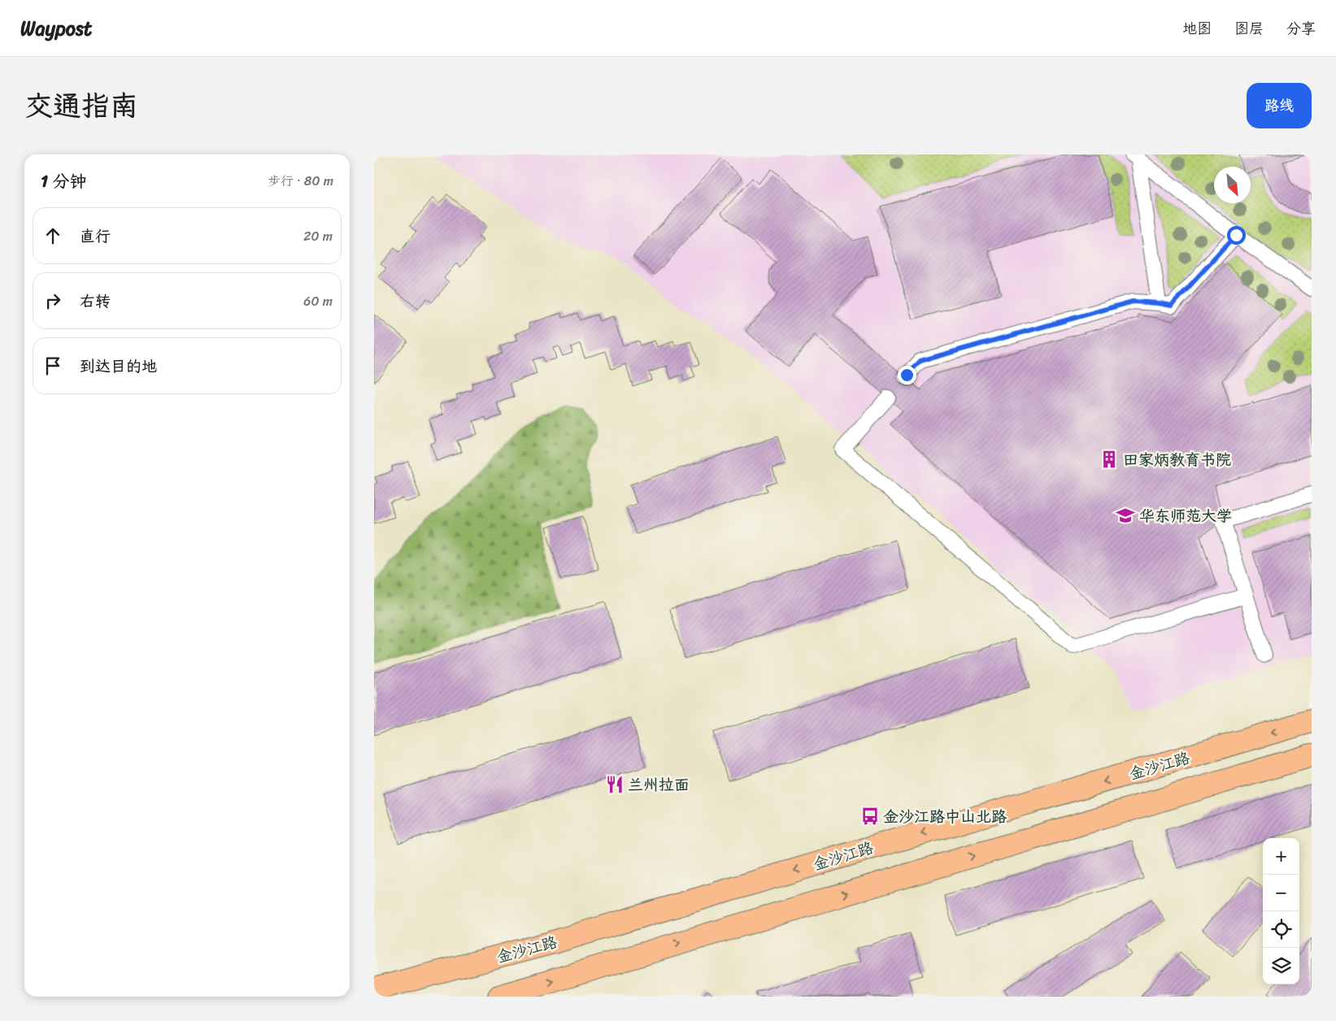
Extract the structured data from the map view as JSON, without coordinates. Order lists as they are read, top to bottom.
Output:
{
  "streets": {
    "main road": ["金沙江路"]
  },
  "places": {
    "building": ["田家炳教育书院"],
    "school or university": ["华东师范大学"],
    "restaurant": ["兰州拉面"],
    "bus stop": ["金沙江路中山北路"]
  },
  "north": "bottom right",
  "page": {
    "header": "Waypost",
    "nav": ["地图", "图层", "分享"],
    "title": "交通指南",
    "buttons": "路线",
    "heading": ["1 分钟", "步行 · 80 m"],
    "list": [
      ["直行", "20 m"],
      ["右转", "60 m"],
      "到达目的地"
    ],
    "map_buttons": ["+", "−"]
  }
}
